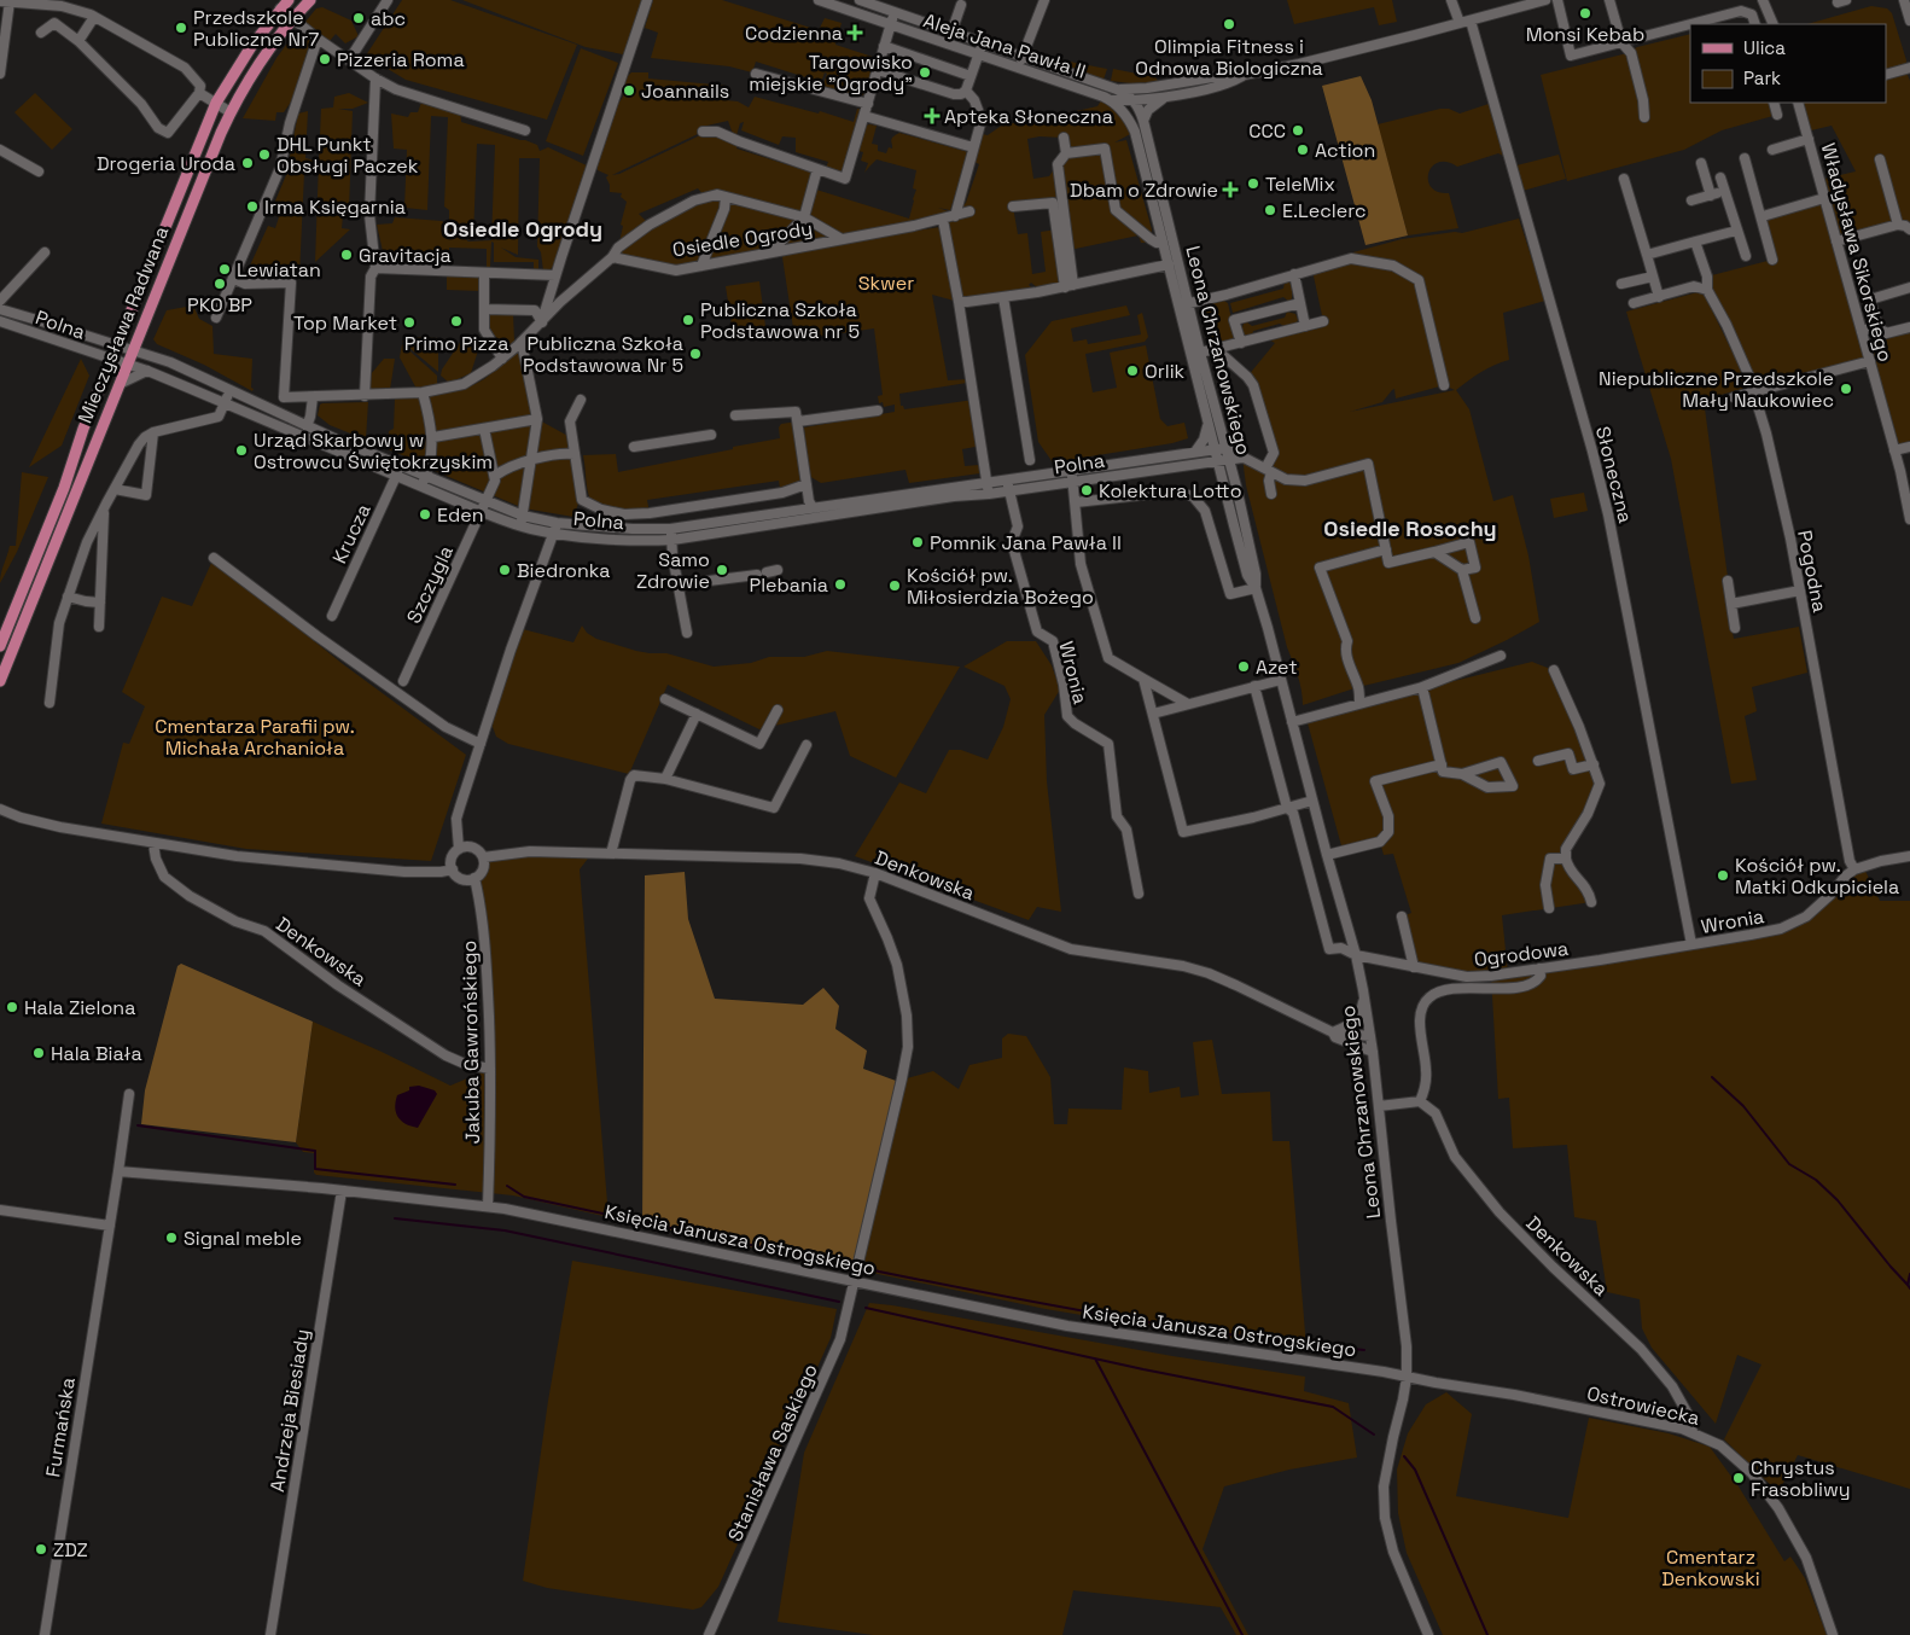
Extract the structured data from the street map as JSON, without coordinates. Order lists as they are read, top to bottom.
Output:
{
  "streets": {
    "main road": ["Mieczysława Radwana"],
    "street": [
      "Aleja Jana Pawła II",
      "Osiedle Ogrody",
      "Władysława Sikorskiego",
      "Polna",
      "Leona Chrzanowskiego",
      "Słoneczna",
      "Krucza",
      "Pogodna",
      "Szczygla",
      "Wronia",
      "Denkowska",
      "Ogrodowa",
      "Jakuba Gawrońskiego",
      "Księcia Janusza Ostrogskiego",
      "Ostrowiecka",
      "Andrzeja Biesiady",
      "Furmańska",
      "Stanisława Saskiego"
    ]
  },
  "crossings": [
    ["Aleja Jana Pawła II", "Leona Chrzanowskiego"],
    ["Polna", "Mieczysława Radwana"],
    ["Polna", "Leona Chrzanowskiego"],
    ["Polna", "Krucza"],
    ["Polna", "Szczygla"],
    ["Polna", "Wronia"],
    ["Leona Chrzanowskiego", "Denkowska"],
    ["Leona Chrzanowskiego", "Ogrodowa"],
    ["Leona Chrzanowskiego", "Księcia Janusza Ostrogskiego"],
    ["Leona Chrzanowskiego", "Ostrowiecka"],
    ["Słoneczna", "Wronia"],
    ["Słoneczna", "Ogrodowa"],
    ["Pogodna", "Wronia"],
    ["Wronia", "Ogrodowa"],
    ["Denkowska", "Jakuba Gawrońskiego"],
    ["Denkowska", "Ostrowiecka"],
    ["Denkowska", "Stanisława Saskiego"],
    ["Jakuba Gawrońskiego", "Księcia Janusza Ostrogskiego"],
    ["Księcia Janusza Ostrogskiego", "Ostrowiecka"],
    ["Księcia Janusza Ostrogskiego", "Andrzeja Biesiady"],
    ["Księcia Janusza Ostrogskiego", "Stanisława Saskiego"]
  ],
  "districts": ["Osiedle Ogrody", "Osiedle Rosochy"],
  "parks": ["Skwer", "Cmentarza Parafii pw. Michała Archanioła", "Cmentarz Denkowski"],
  "places": {
    "other": [
      "Monsi Kebab",
      "abc",
      "Olimpia Fitness i Odnowa Biologiczna",
      "Przedszkole Publiczne Nr7",
      "Pizzeria Roma",
      "Targowisko miejskie \"Ogrody\"",
      "Joannails",
      "CCC",
      "Action",
      "DHL Punkt Obsługi Paczek",
      "Drogeria Uroda",
      "TeleMix",
      "Irma Księgarnia",
      "E.Leclerc",
      "Gravitacja",
      "Lewiatan",
      "PKO BP",
      "Publiczna Szkoła Podstawowa nr 5",
      "Primo Pizza",
      "Top Market",
      "Publiczna Szkoła Podstawowa Nr 5",
      "Orlik",
      "Niepubliczne Przedszkole Mały Naukowiec",
      "Urząd Skarbowy w Ostrowcu Świętokrzyskim",
      "Kolektura Lotto",
      "Eden",
      "Pomnik Jana Pawła II",
      "Biedronka",
      "Samo Zdrowie",
      "Plebania",
      "Kościół pw. Miłosierdzia Bożego",
      "Azet",
      "Kościół pw. Matki Odkupiciela",
      "Hala Zielona",
      "Hala Biała",
      "Signal meble",
      "Chrystus Frasobliwy",
      "ZDZ"
    ],
    "health": ["Codzienna", "Apteka Słoneczna", "Dbam o Zdrowie"]
  },
  "legend": ["Ulica", "Park"]
}
